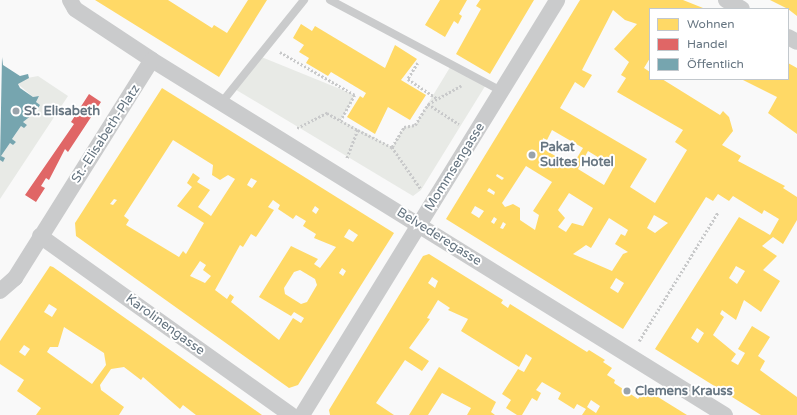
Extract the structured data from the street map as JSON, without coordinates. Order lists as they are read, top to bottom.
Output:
{
  "streets": {
    "street": [
      "St.-Elisabeth-Platz",
      "Mommsengasse",
      "Belvederegasse",
      "Karolinengasse"
    ]
  },
  "crossings": [
    ["St.-Elisabeth-Platz", "Belvederegasse"],
    ["St.-Elisabeth-Platz", "Karolinengasse"],
    ["Mommsengasse", "Belvederegasse"]
  ],
  "places": ["St. Elisabeth", "Pakat Suites Hotel", "Clemens Krauss"],
  "legend": ["Wohnen", "Handel", "Öffentlich"]
}
